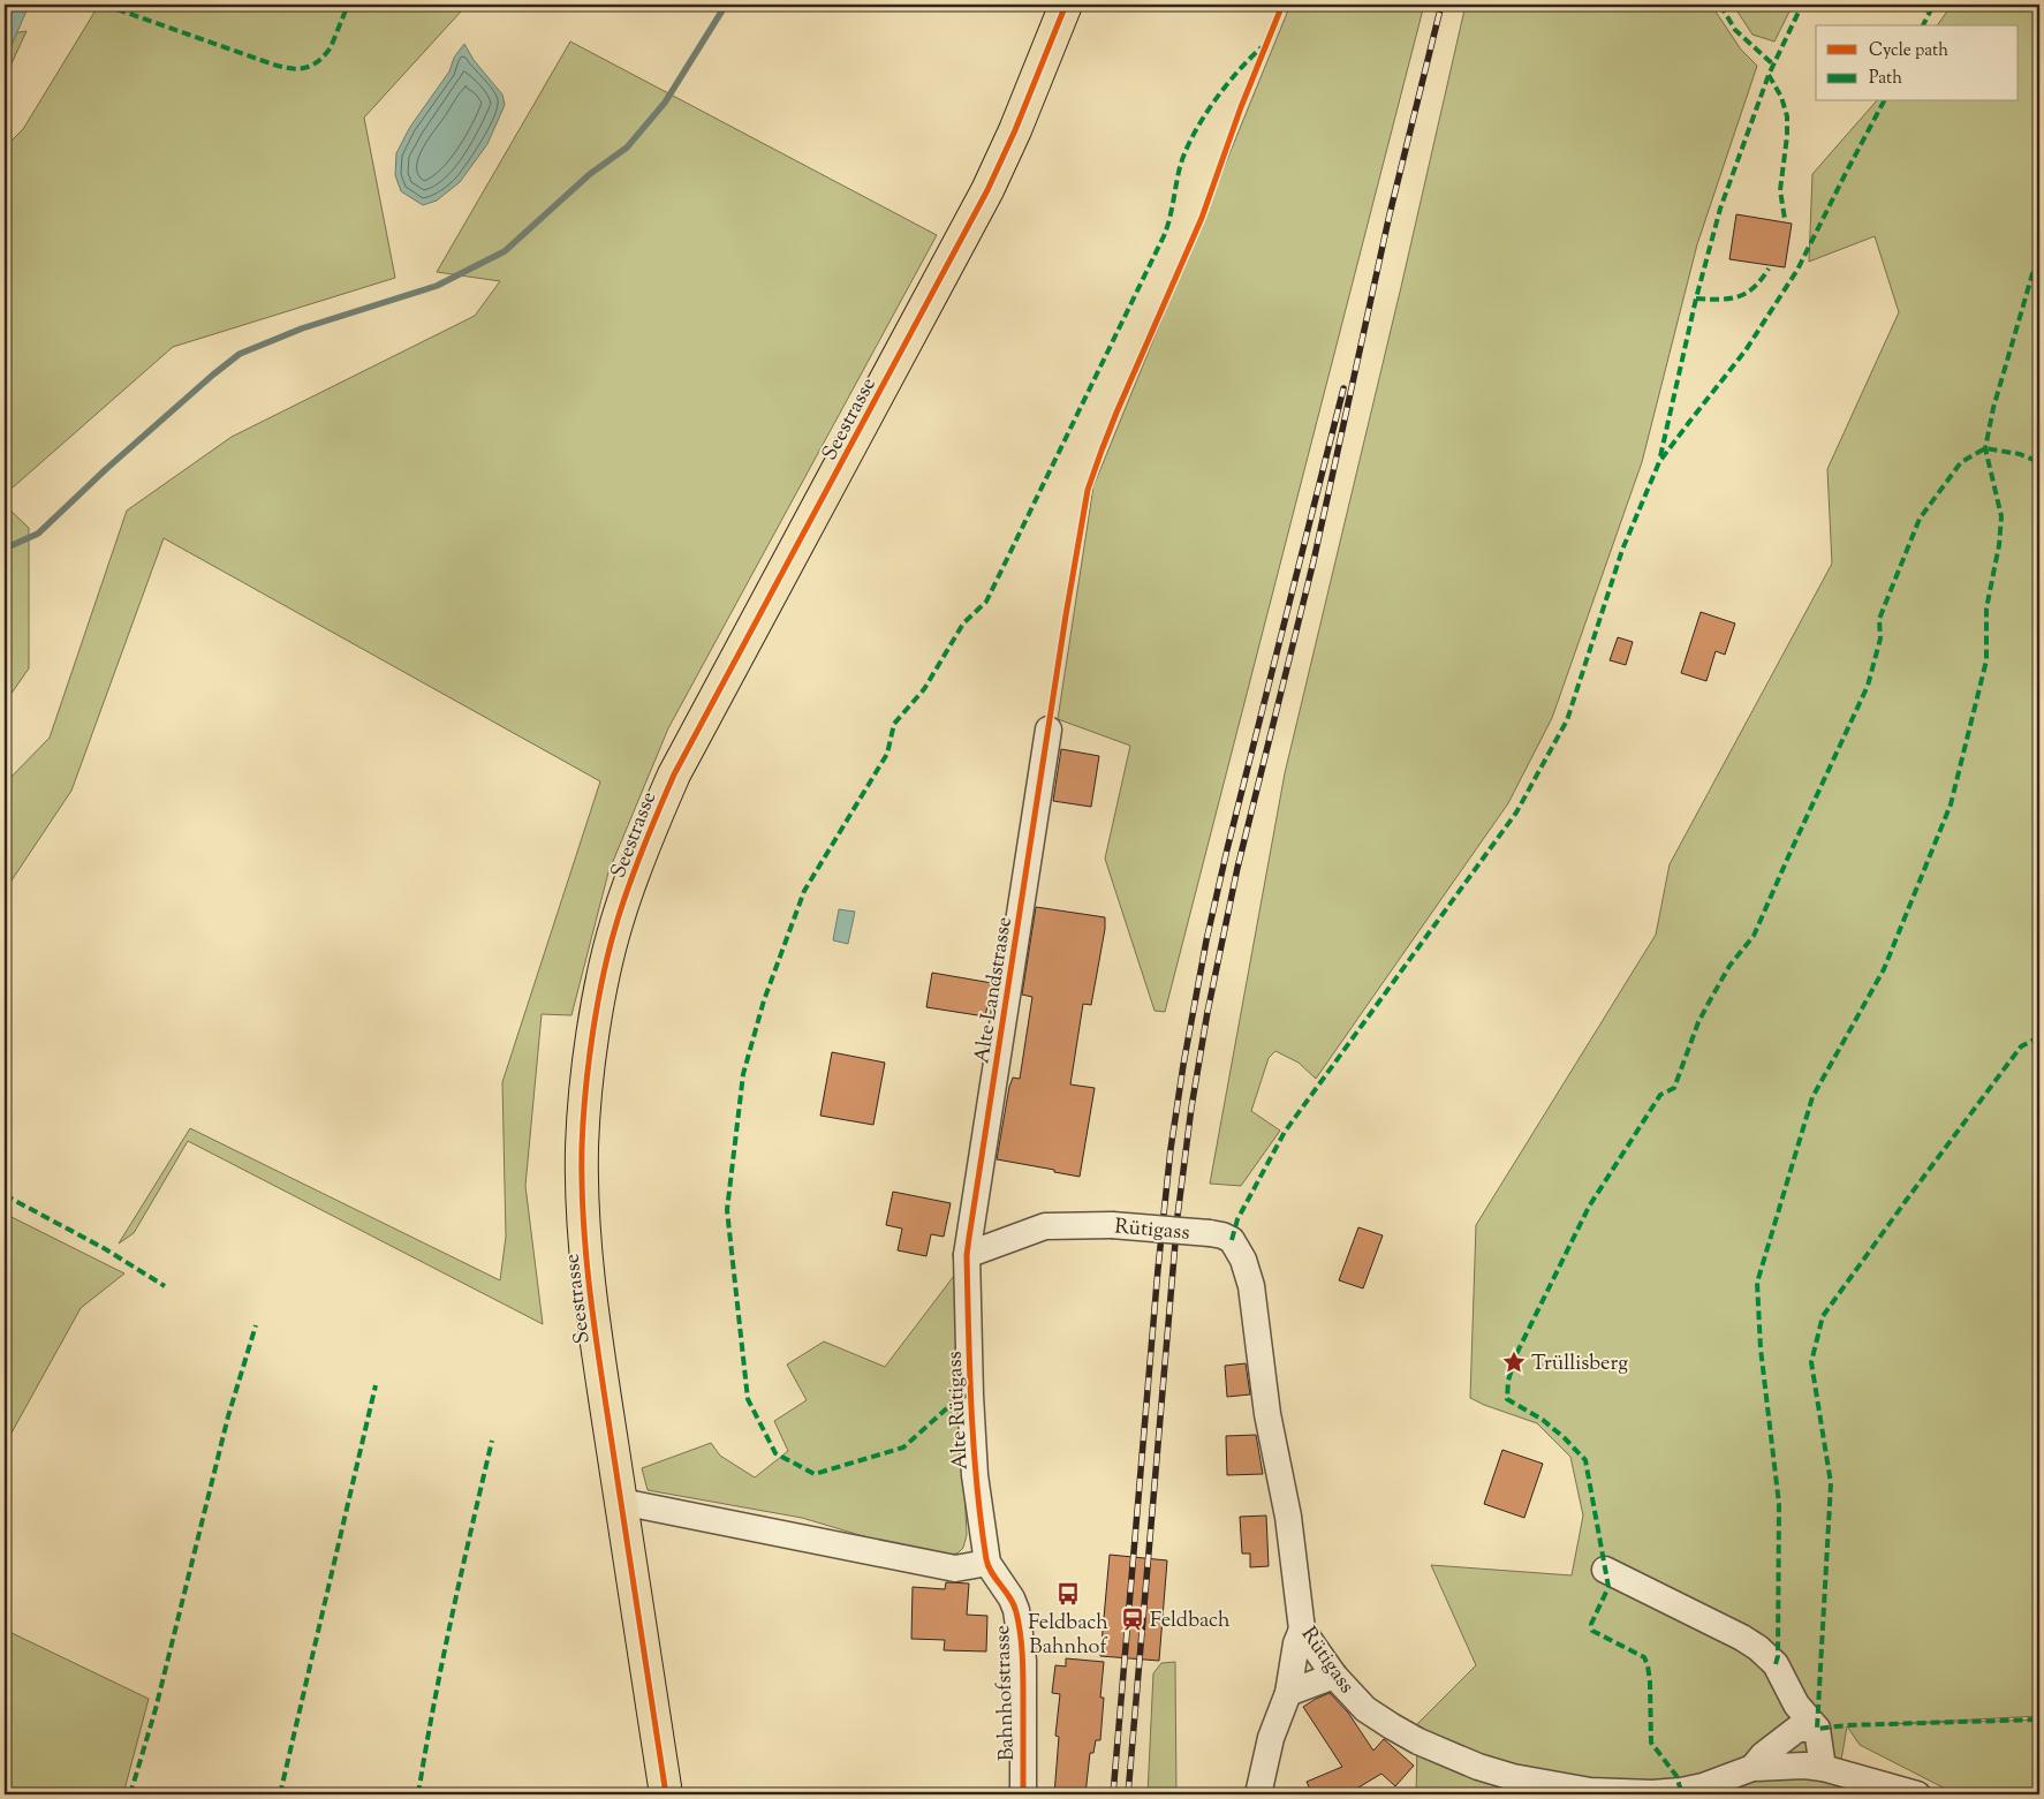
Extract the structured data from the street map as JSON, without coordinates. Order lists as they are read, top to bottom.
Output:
{
  "streets": {
    "main road": ["Seestrasse"],
    "street": [
      "Alte Landstrasse",
      "Rütigass",
      "Alte Rütigass",
      "Bahnhofstrasse"
    ]
  },
  "crossings": [
    ["Alte Landstrasse", "Rütigass"],
    ["Alte Landstrasse", "Alte Rütigass"],
    ["Rütigass", "Alte Rütigass"],
    ["Alte Rütigass", "Bahnhofstrasse"]
  ],
  "places": {
    "place": ["Trüllisberg"],
    "bus stop": ["Feldbach Bahnhof"],
    "station": ["Feldbach"]
  },
  "legend": ["Cycle path", "Path"]
}
